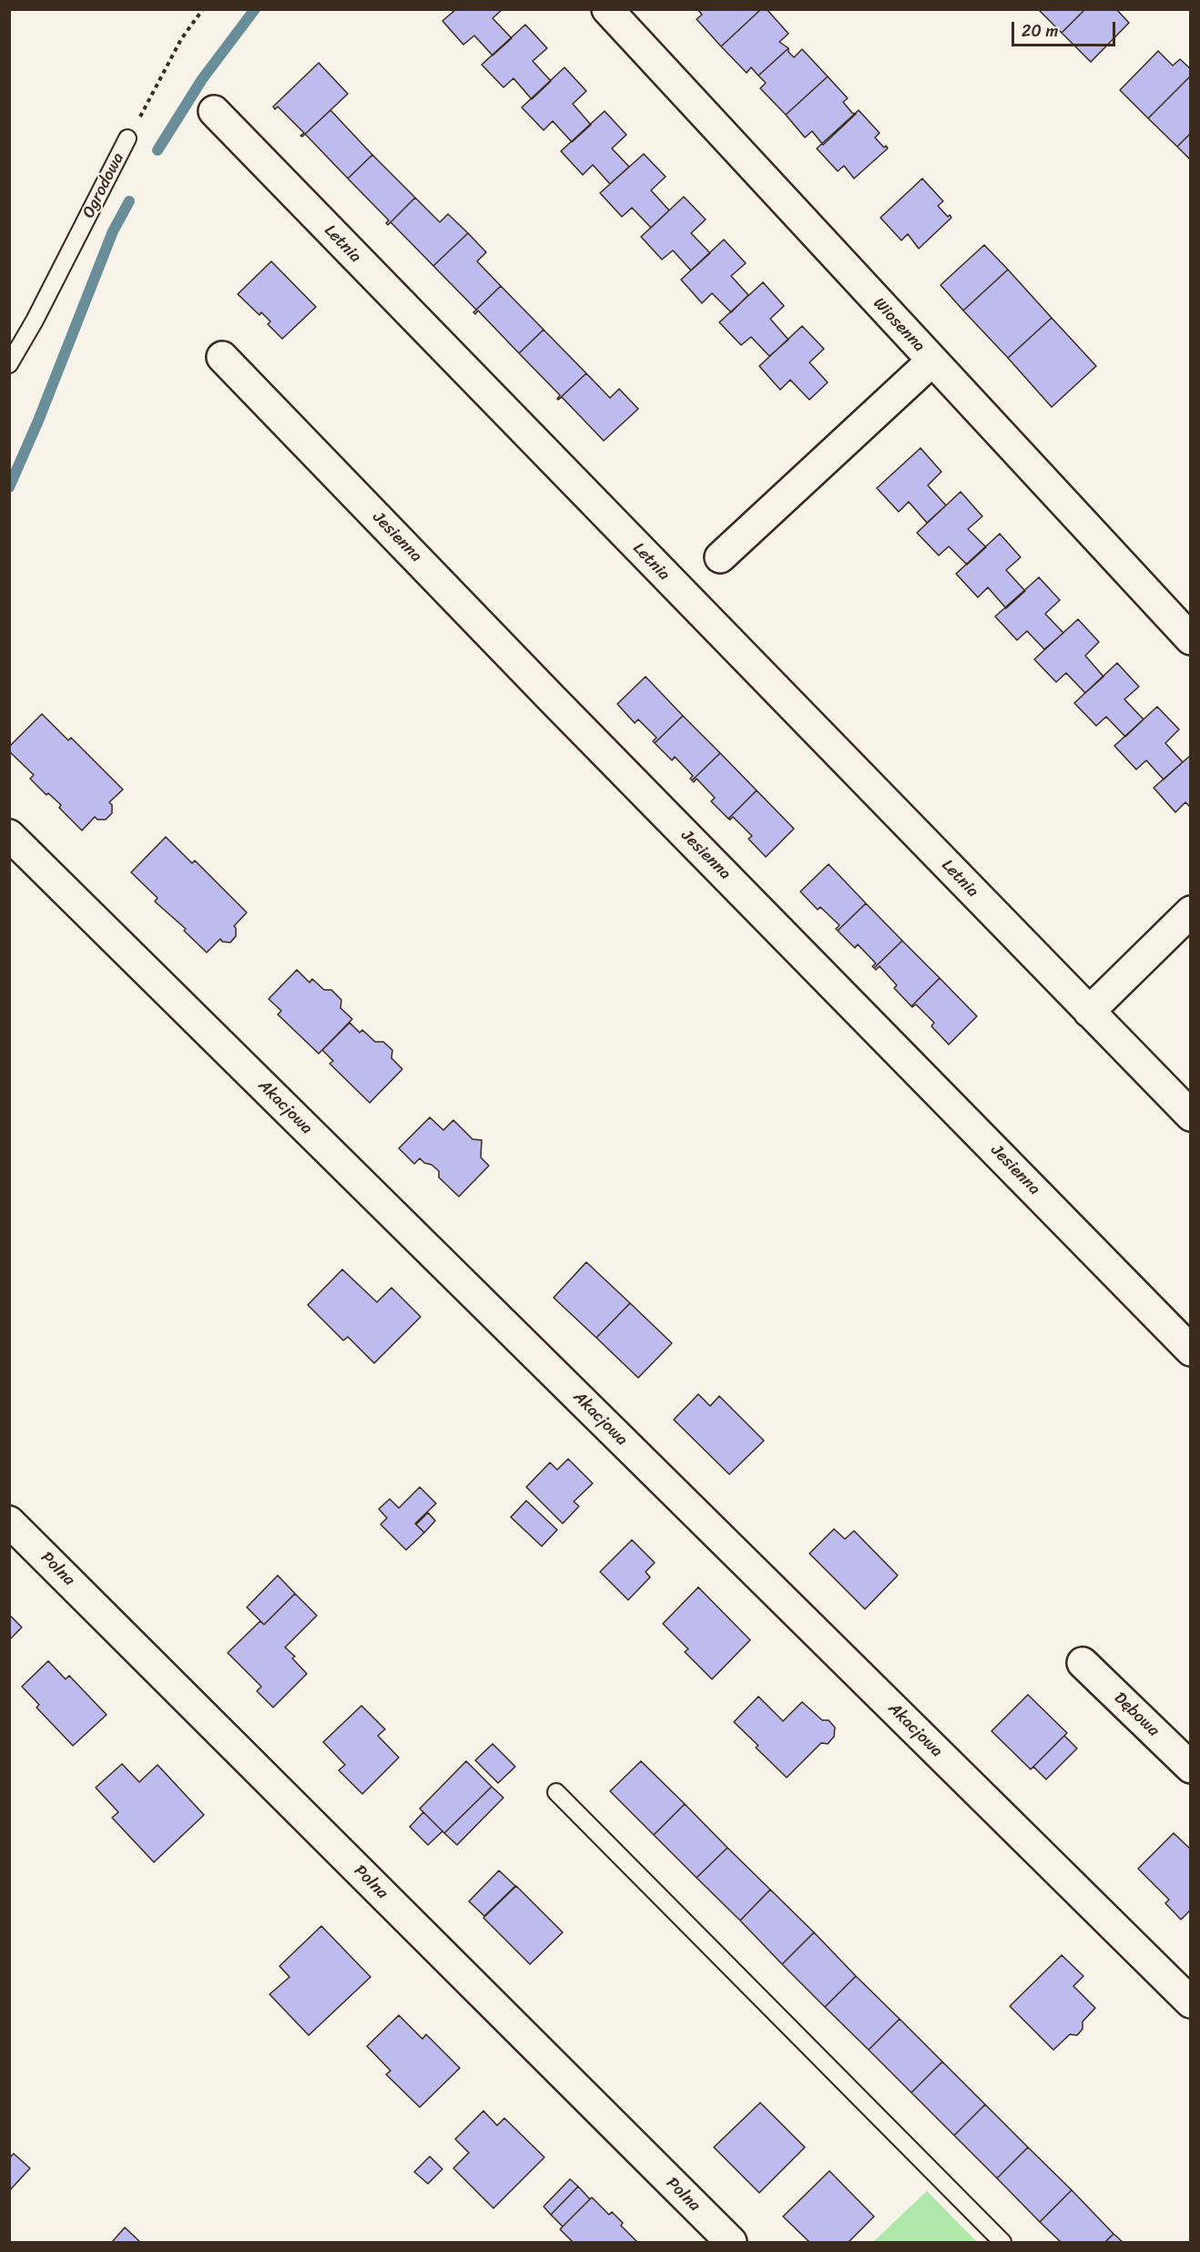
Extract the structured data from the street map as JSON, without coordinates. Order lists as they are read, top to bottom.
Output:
{
  "streets": {
    "street": [
      "Letnia",
      "Wiosenna",
      "Jesienna",
      "Akacjowa",
      "Polna",
      "Dębowa"
    ],
    "lane": ["Ogrodowa"]
  },
  "scale_bar": "20 m"
}
